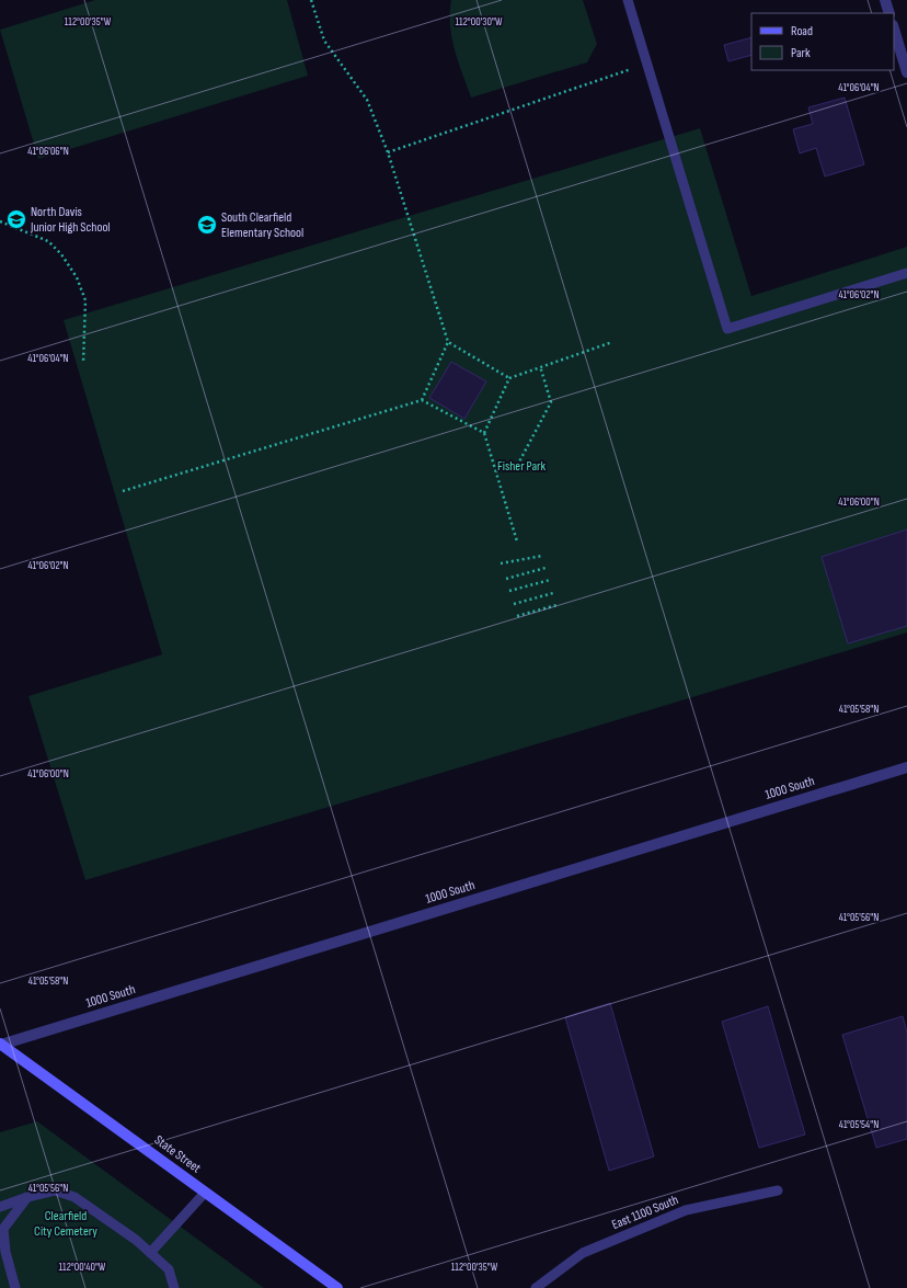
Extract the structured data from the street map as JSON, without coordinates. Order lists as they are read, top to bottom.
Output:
{
  "streets": {
    "main road": ["State Street"],
    "street": ["1000 South"],
    "lane": ["East 1100 South"]
  },
  "crossings": [
    ["1000 South", "State Street"]
  ],
  "parks": ["Fisher Park", "Clearfield City Cemetery"],
  "places": {
    "school or university": ["North Davis Junior High School", "South Clearfield Elementary School"]
  },
  "legend": ["Road", "Park"],
  "coordinates": [
    "112°00'35\"W",
    "112°00'30\"W",
    "41°06'04\"N",
    "41°06'06\"N",
    "41°06'02\"N",
    "41°06'00\"N",
    "41°05'58\"N",
    "41°05'56\"N",
    "41°05'54\"N",
    "112°00'40\"W"
  ]
}
